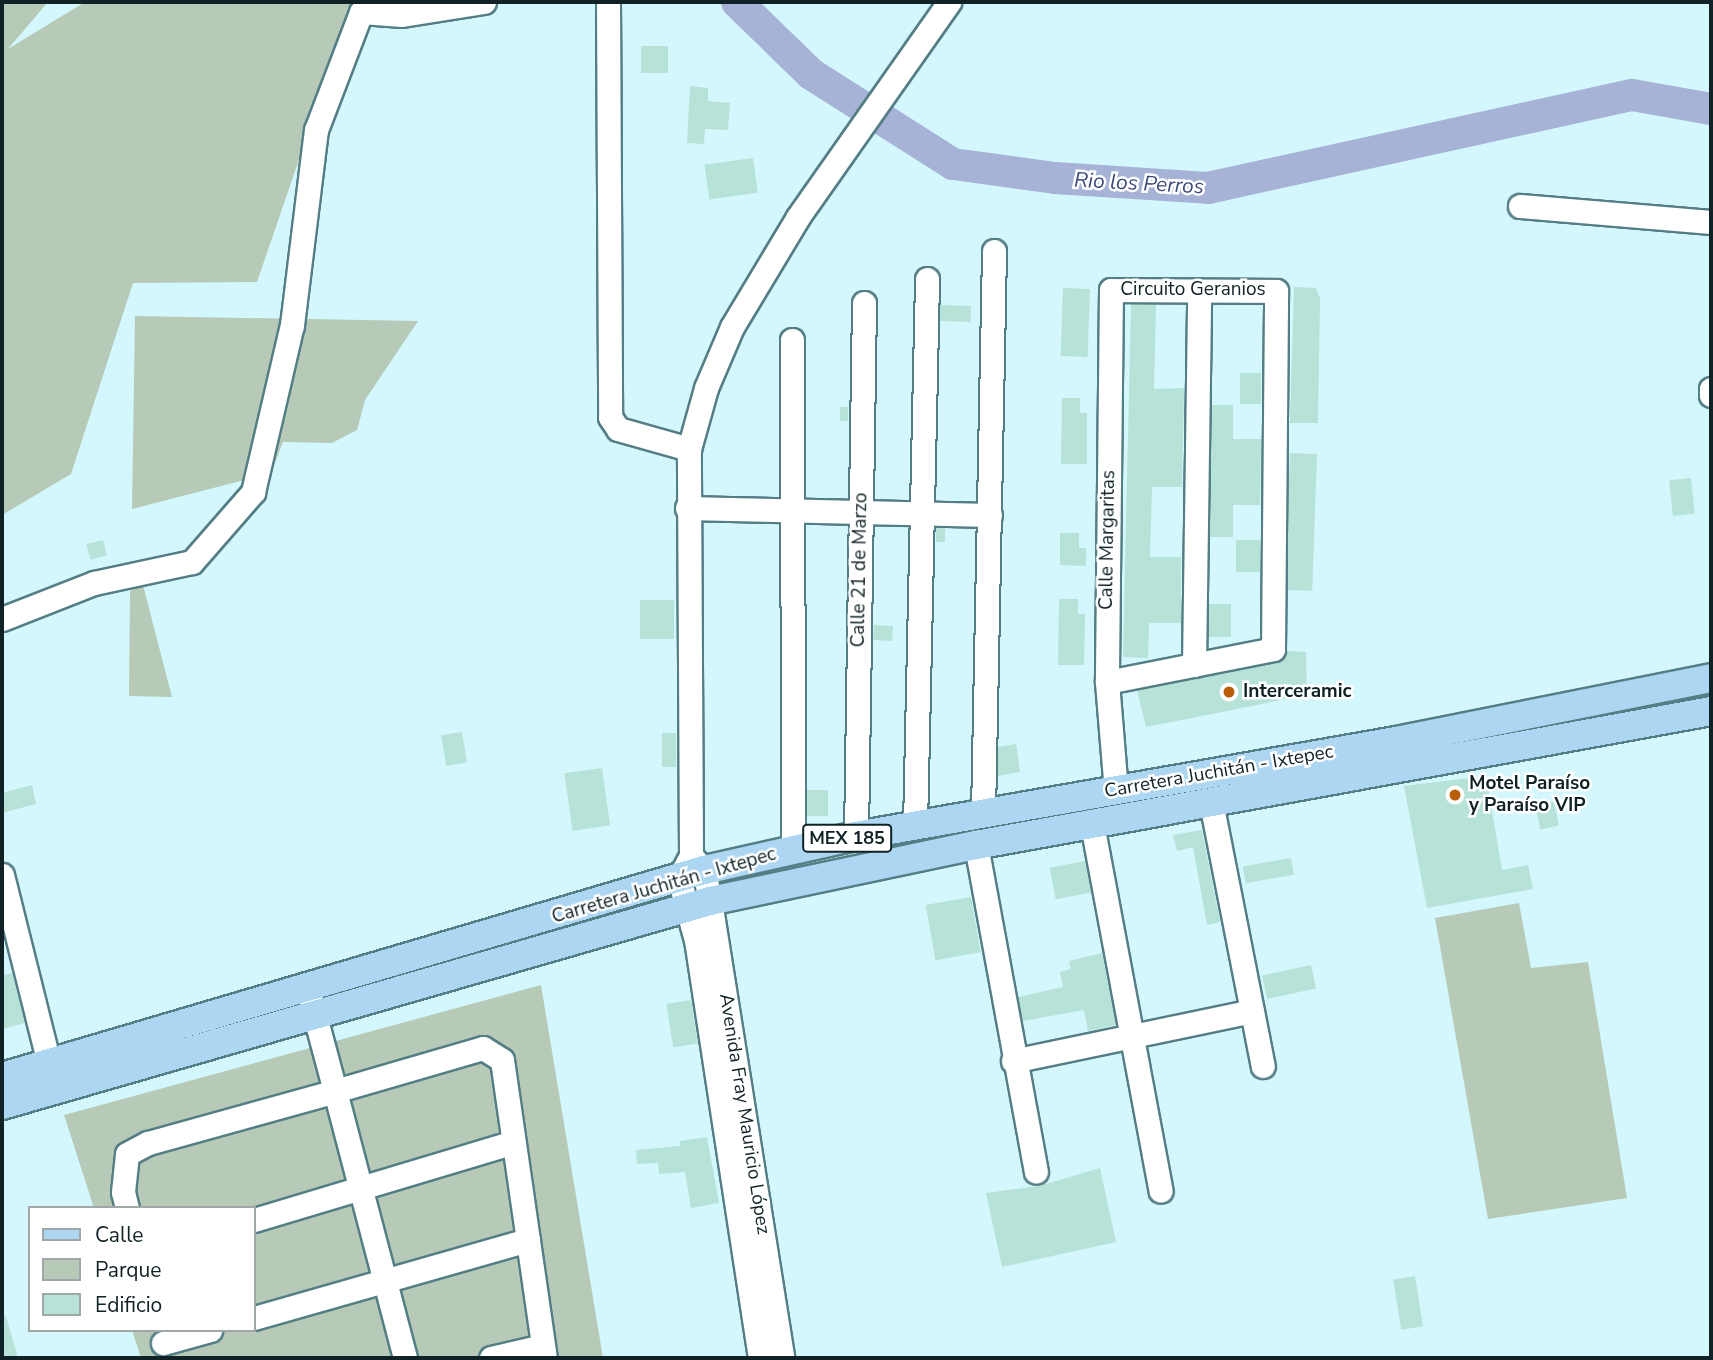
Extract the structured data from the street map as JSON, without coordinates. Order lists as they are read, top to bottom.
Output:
{
  "streets": {
    "main road": ["Carretera Juchitán - Ixtepec", "MEX 185"],
    "street": [
      "Circuito Geranios",
      "Calle Margaritas",
      "Calle 21 de Marzo",
      "Avenida Fray Mauricio López"
    ]
  },
  "crossings": [
    ["Circuito Geranios", "Calle Margaritas"],
    ["Calle Margaritas", "Carretera Juchitán - Ixtepec"],
    ["Calle 21 de Marzo", "Carretera Juchitán - Ixtepec"],
    ["Carretera Juchitán - Ixtepec", "Avenida Fray Mauricio López"]
  ],
  "water": ["Rio los Perros"],
  "places": ["Interceramic", "Motel Paraíso y Paraíso VIP"],
  "legend": ["Calle", "Parque", "Edificio"]
}
